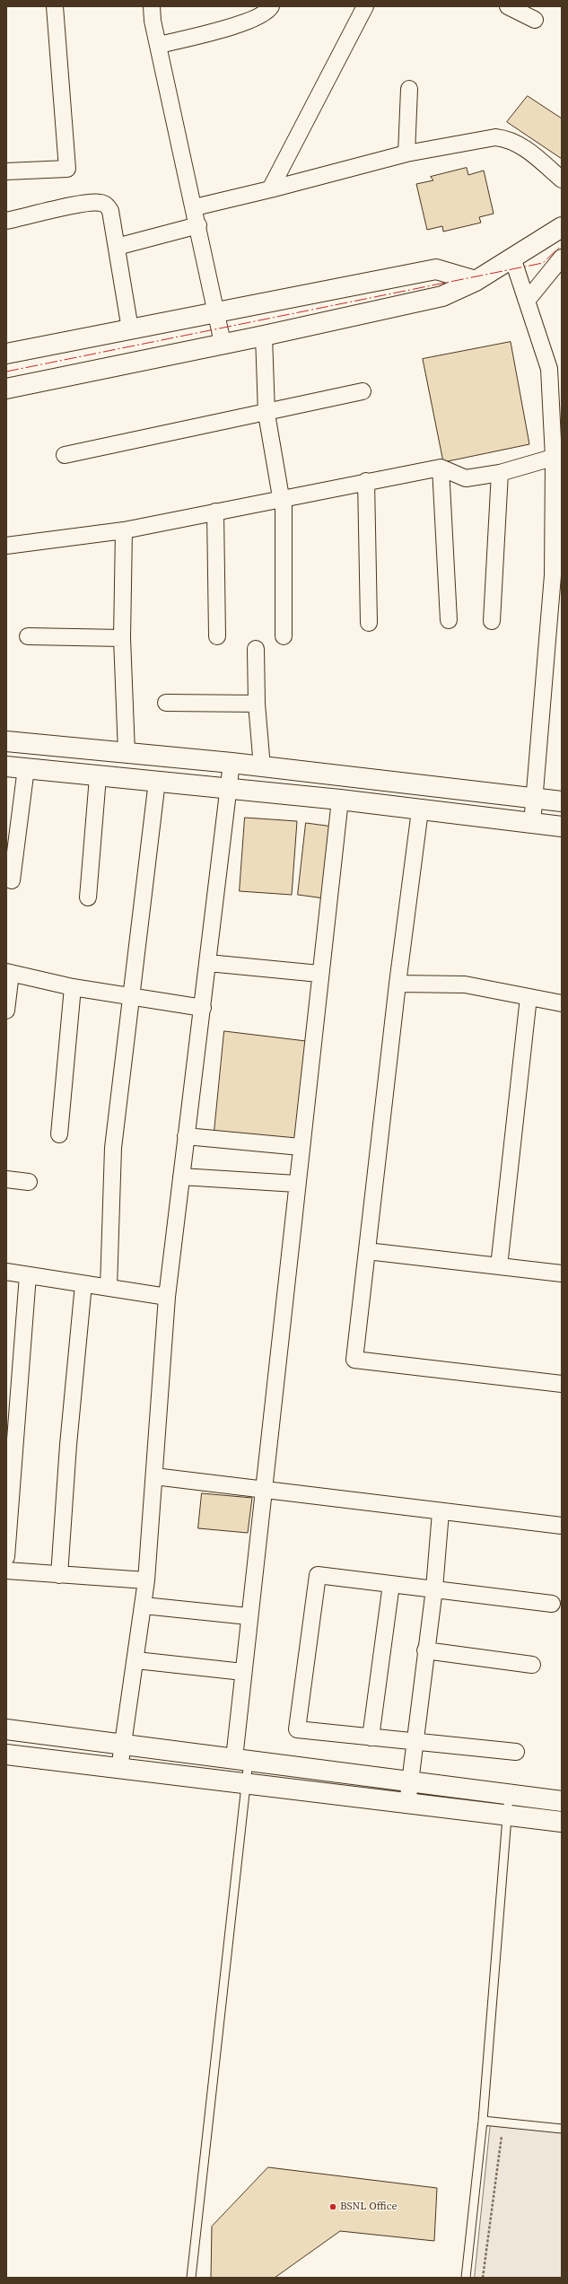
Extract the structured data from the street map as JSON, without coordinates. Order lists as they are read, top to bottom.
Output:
{
  "places": ["BSNL Office"]
}
